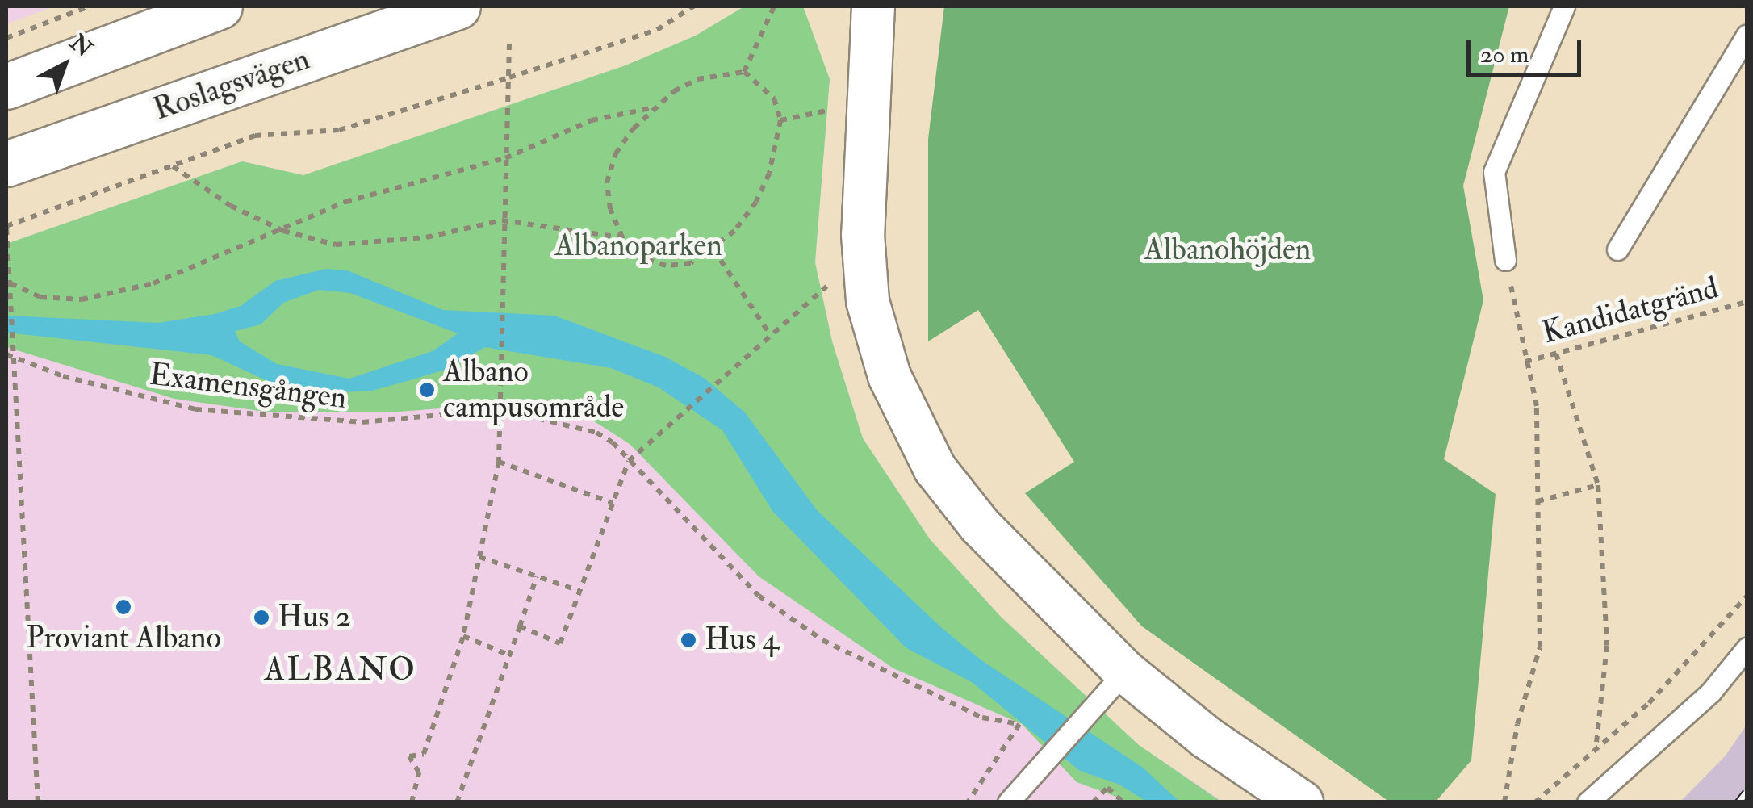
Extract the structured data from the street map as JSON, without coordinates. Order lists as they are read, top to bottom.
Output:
{
  "streets": {
    "main road": ["Roslagsvägen"],
    "path": ["Kandidatgränd", "Examensgången"]
  },
  "districts": ["ALBANO"],
  "parks": ["Albanoparken", "Albanohöjden"],
  "places": [
    "Albano campusområde",
    "Proviant Albano",
    "Hus 2",
    "Hus 4"
  ],
  "scale_bar": "20 m",
  "north": "top right"
}
